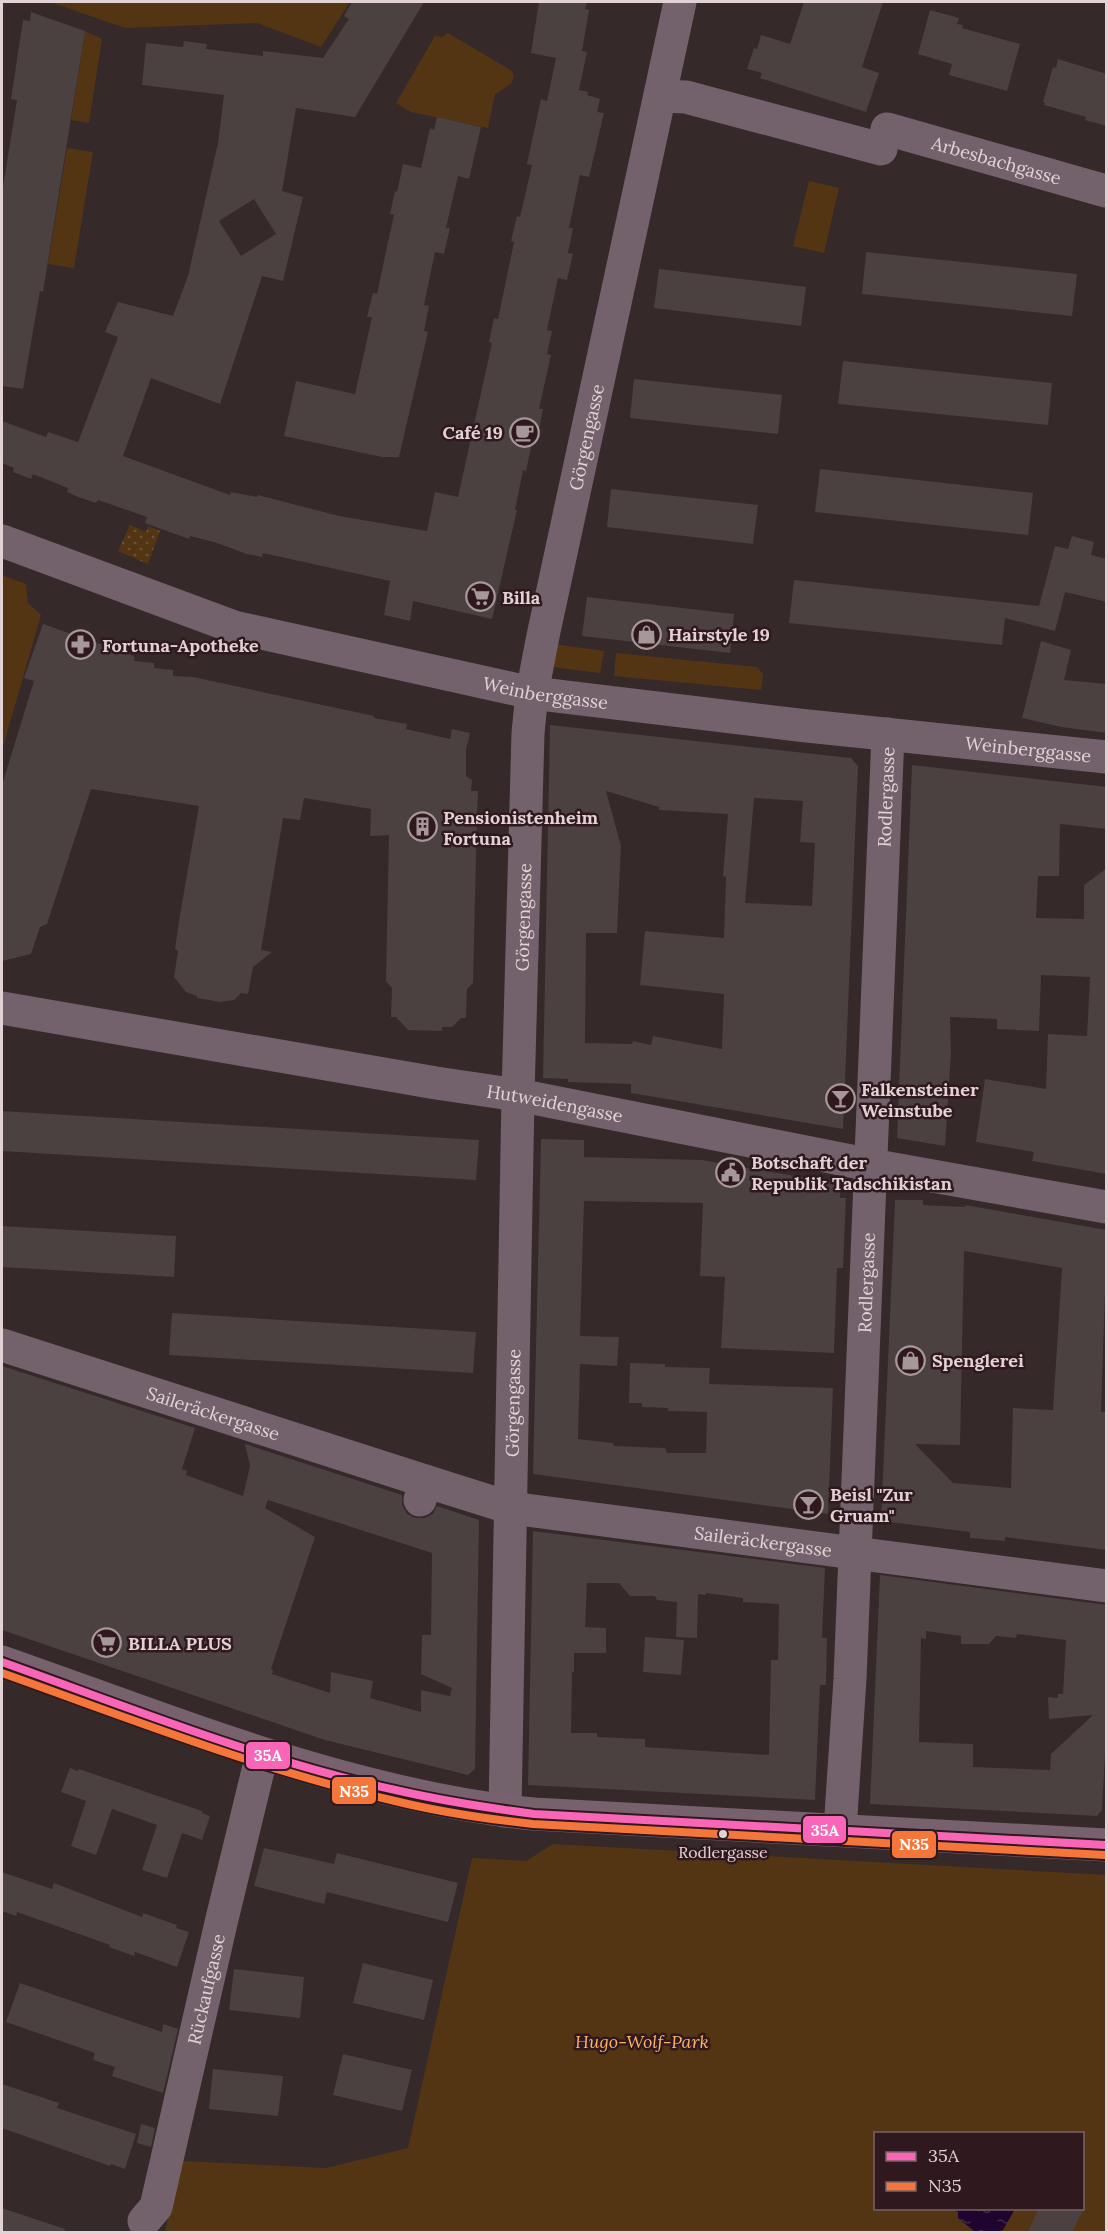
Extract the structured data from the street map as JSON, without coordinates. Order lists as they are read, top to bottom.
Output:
{
  "streets": {
    "street": [
      "Arbesbachgasse",
      "Görgengasse",
      "Weinberggasse",
      "Rodlergasse",
      "Hutweidengasse",
      "Saileräckergasse",
      "Rückaufgasse"
    ]
  },
  "crossings": [
    ["Arbesbachgasse", "Görgengasse"],
    ["Görgengasse", "Weinberggasse"],
    ["Görgengasse", "Hutweidengasse"],
    ["Görgengasse", "Saileräckergasse"],
    ["Weinberggasse", "Rodlergasse"],
    ["Rodlergasse", "Hutweidengasse"],
    ["Rodlergasse", "Saileräckergasse"]
  ],
  "parks": ["Hugo-Wolf-Park"],
  "places": {
    "cafe": ["Café 19"],
    "supermarket": ["Billa", "BILLA PLUS"],
    "shop": ["Hairstyle 19", "Spenglerei"],
    "pharmacy": ["Fortuna-Apotheke"],
    "building": ["Pensionistenheim Fortuna"],
    "bar": ["Falkensteiner Weinstube", "Beisl \"Zur Gruam\""],
    "public building": ["Botschaft der Republik Tadschikistan"],
    "other": ["Rodlergasse"]
  },
  "lines": ["transit line 35A", "transit line N35"],
  "legend": ["35A", "N35"]
}
